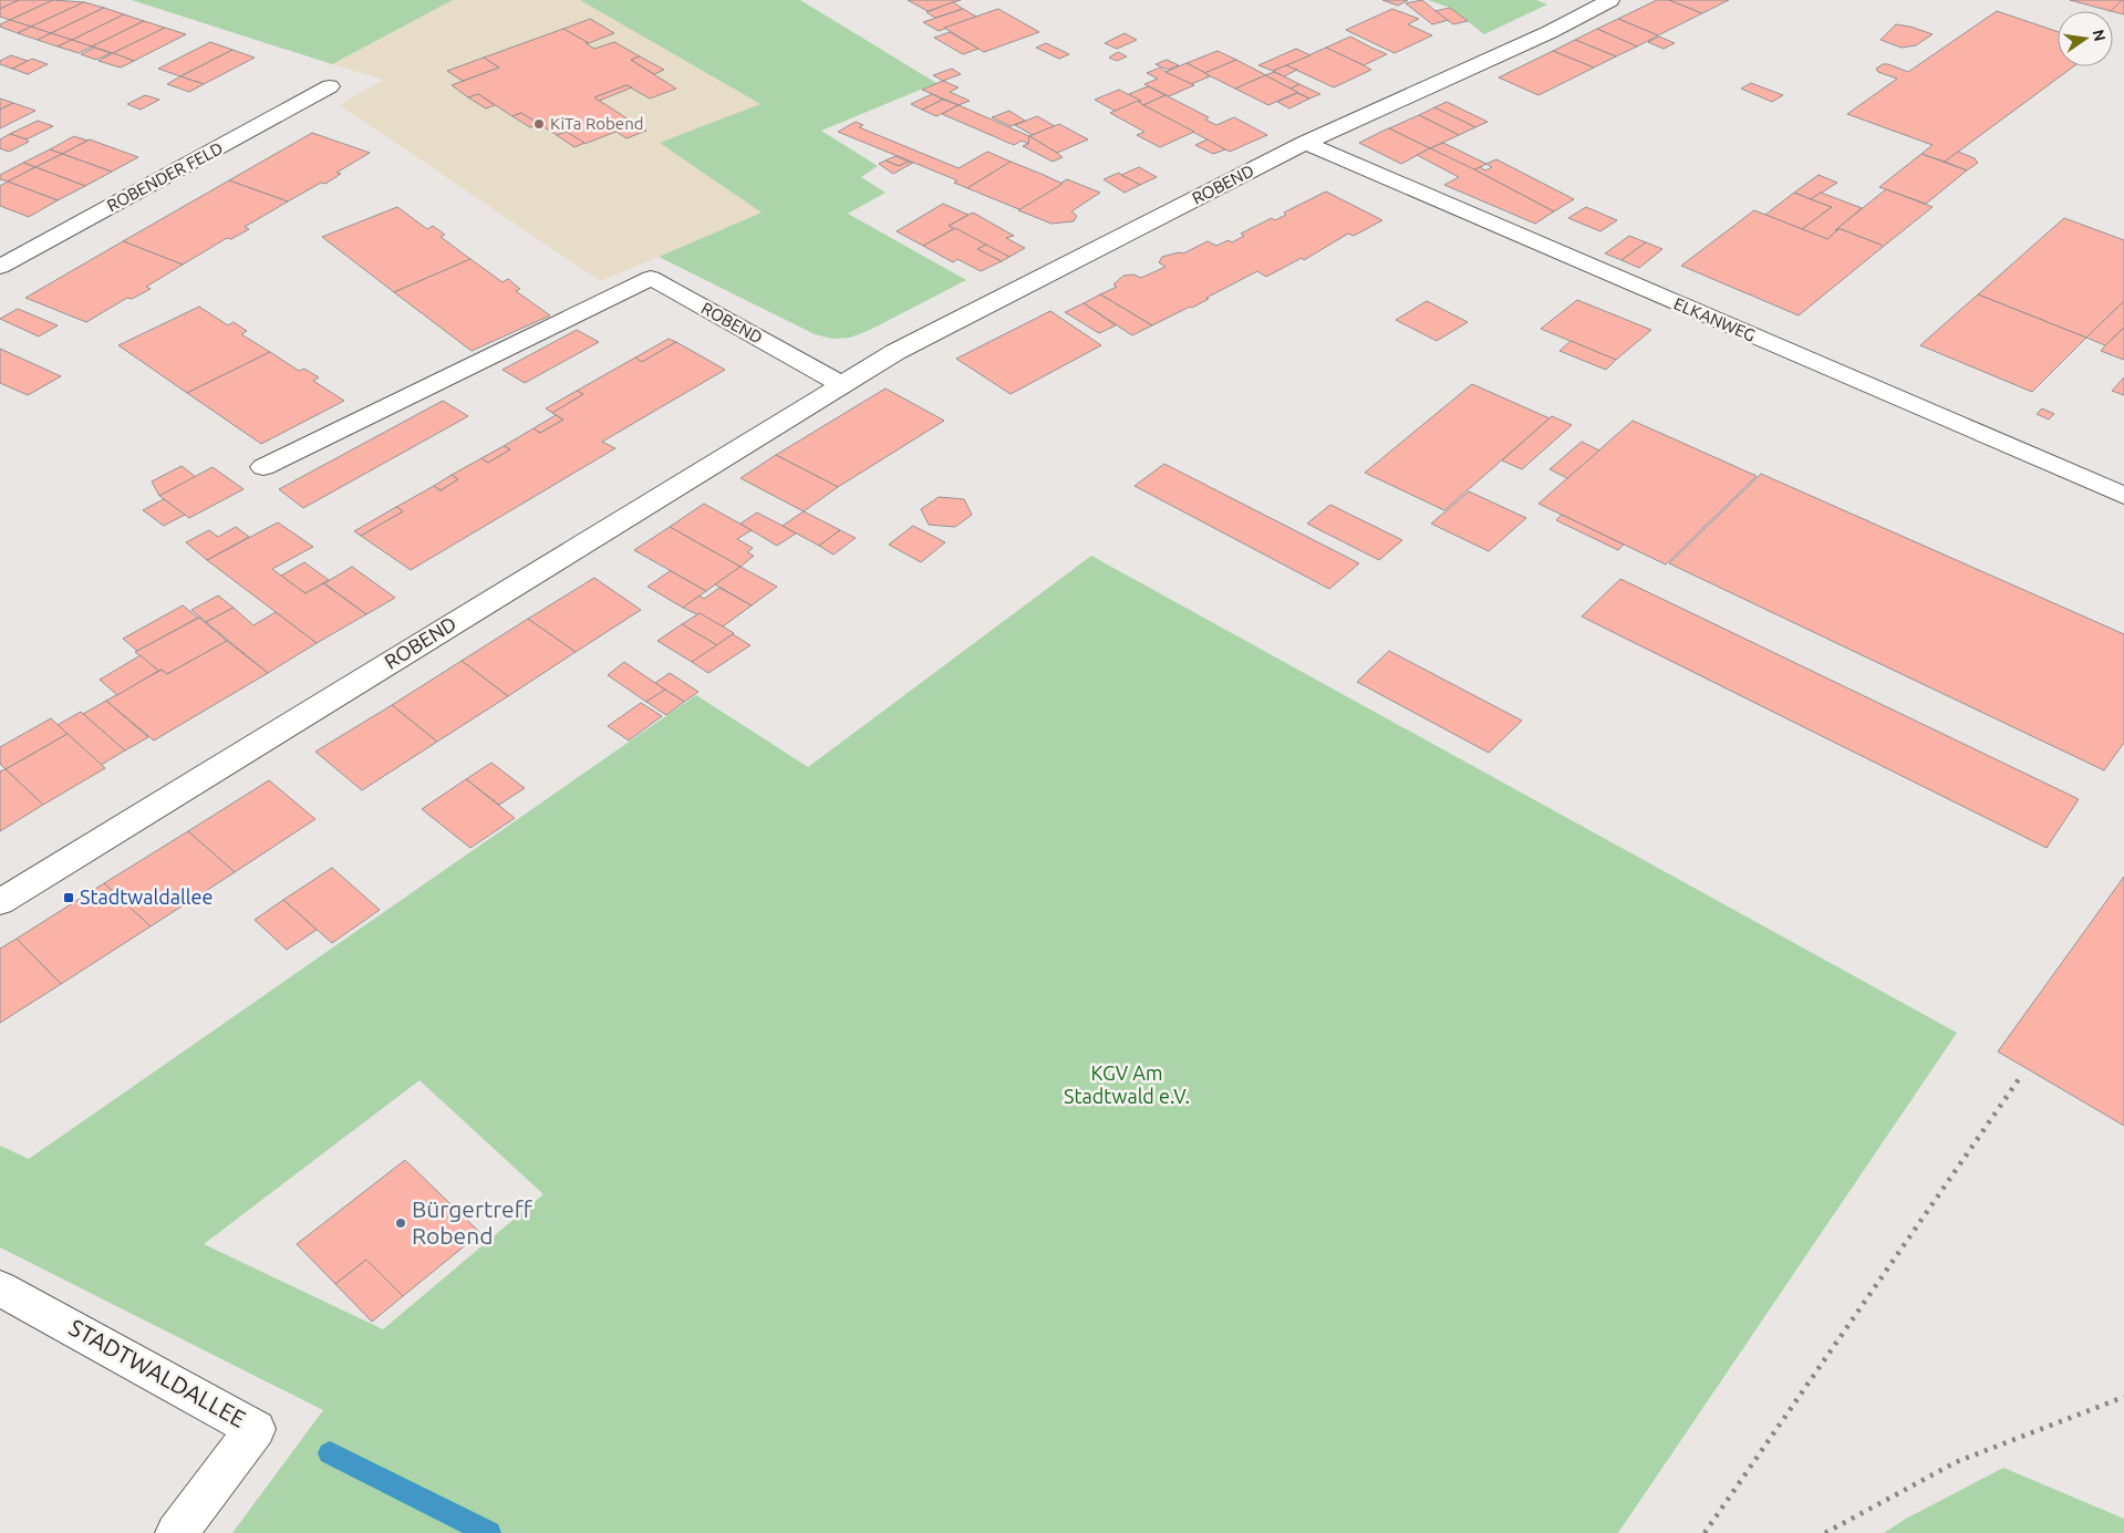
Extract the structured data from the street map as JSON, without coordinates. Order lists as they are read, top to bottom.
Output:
{
  "streets": {
    "street": [
      "ROBENDER FELD",
      "ROBEND",
      "ELKANWEG",
      "STADTWALDALLEE"
    ]
  },
  "crossings": [
    ["ROBEND", "ELKANWEG"]
  ],
  "parks": ["KGV Am Stadtwald e.V."],
  "places": {
    "other": ["KiTa Robend", "Bürgertreff Robend"],
    "transit": ["Stadtwaldallee"]
  },
  "north": "right"
}
